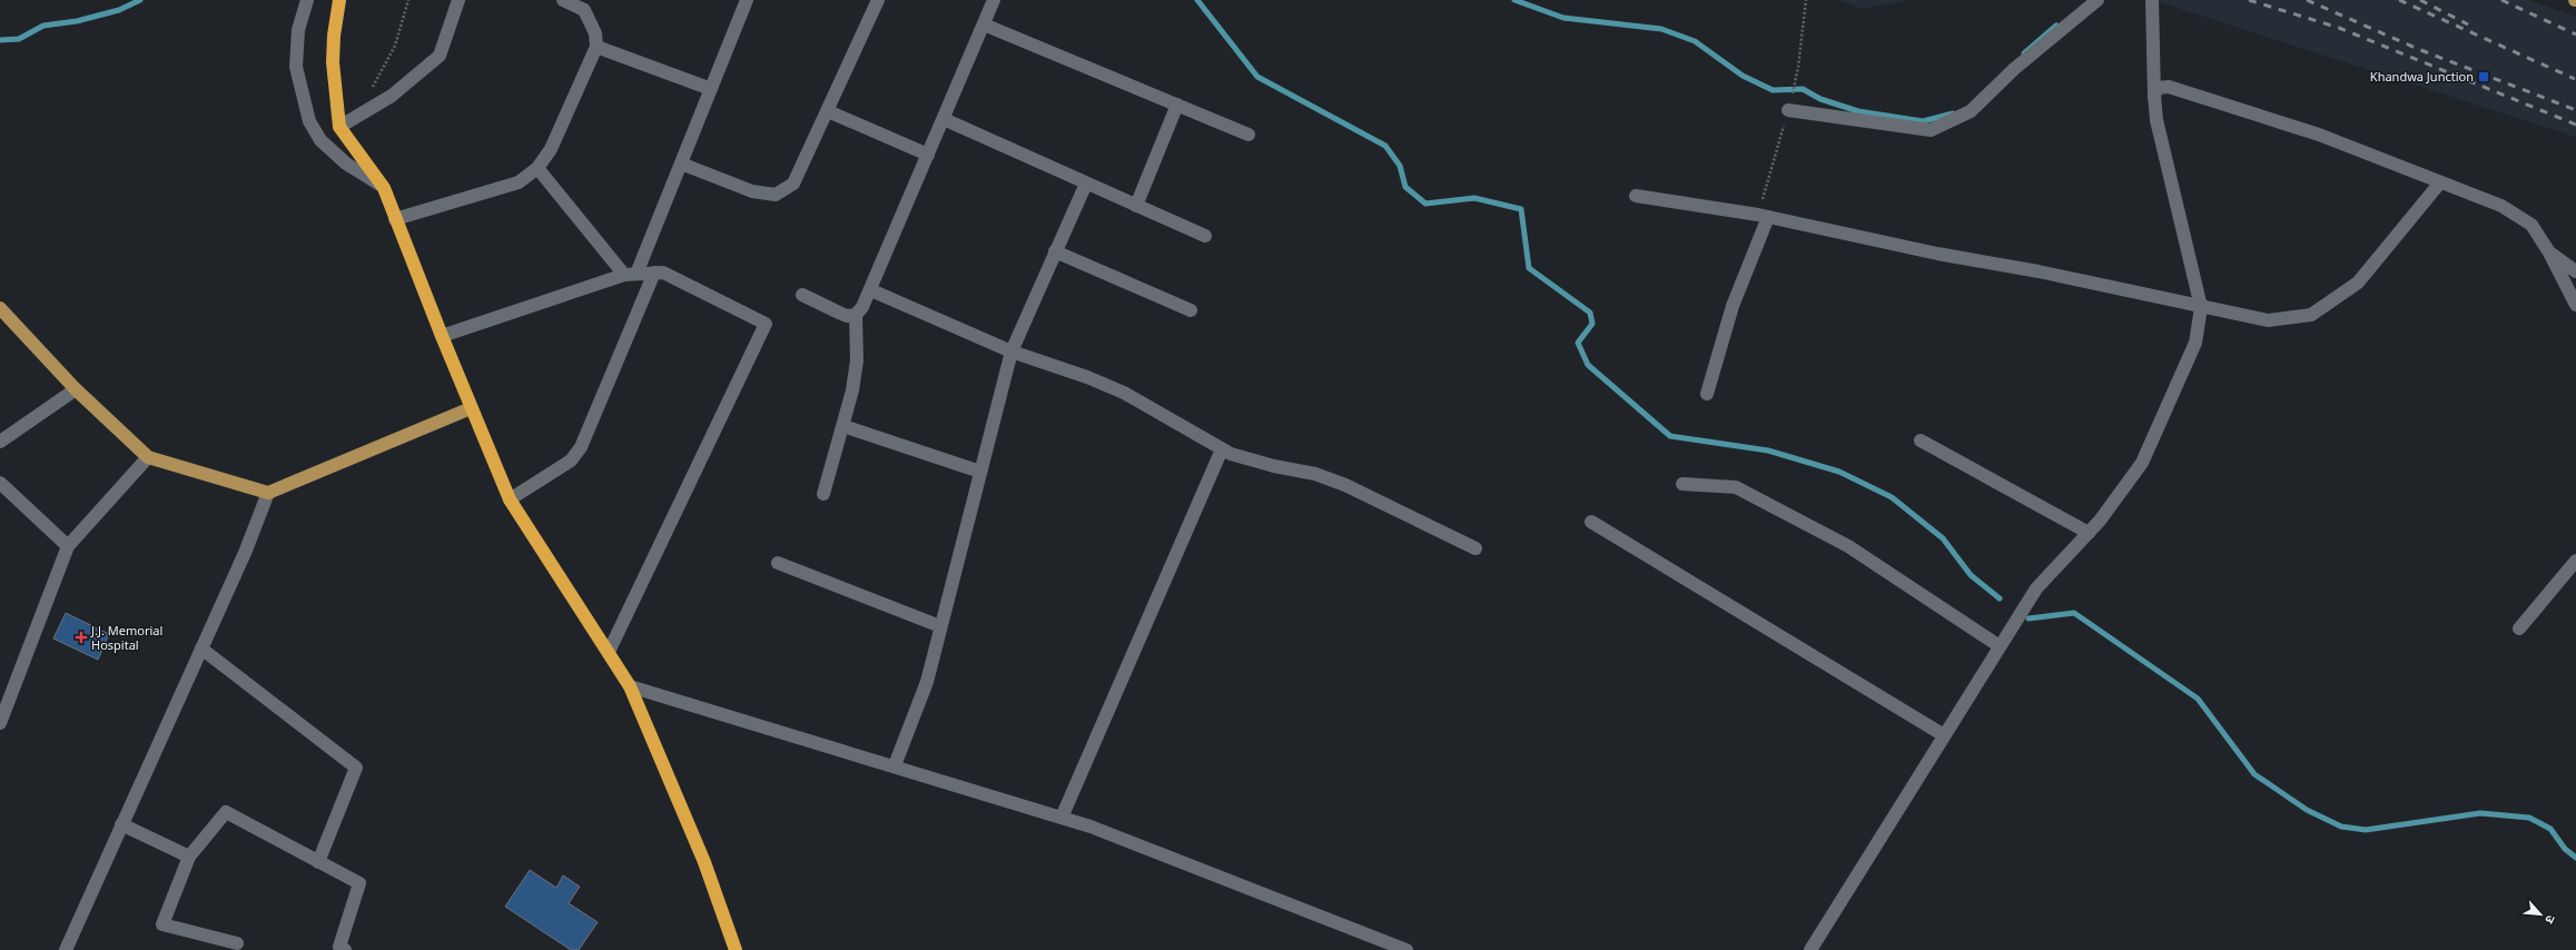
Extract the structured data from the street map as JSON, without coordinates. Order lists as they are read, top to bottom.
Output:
{
  "places": {
    "transit": ["Khandwa Junction"],
    "health": ["J.J. Memorial Hospital"]
  },
  "north": "bottom right"
}
